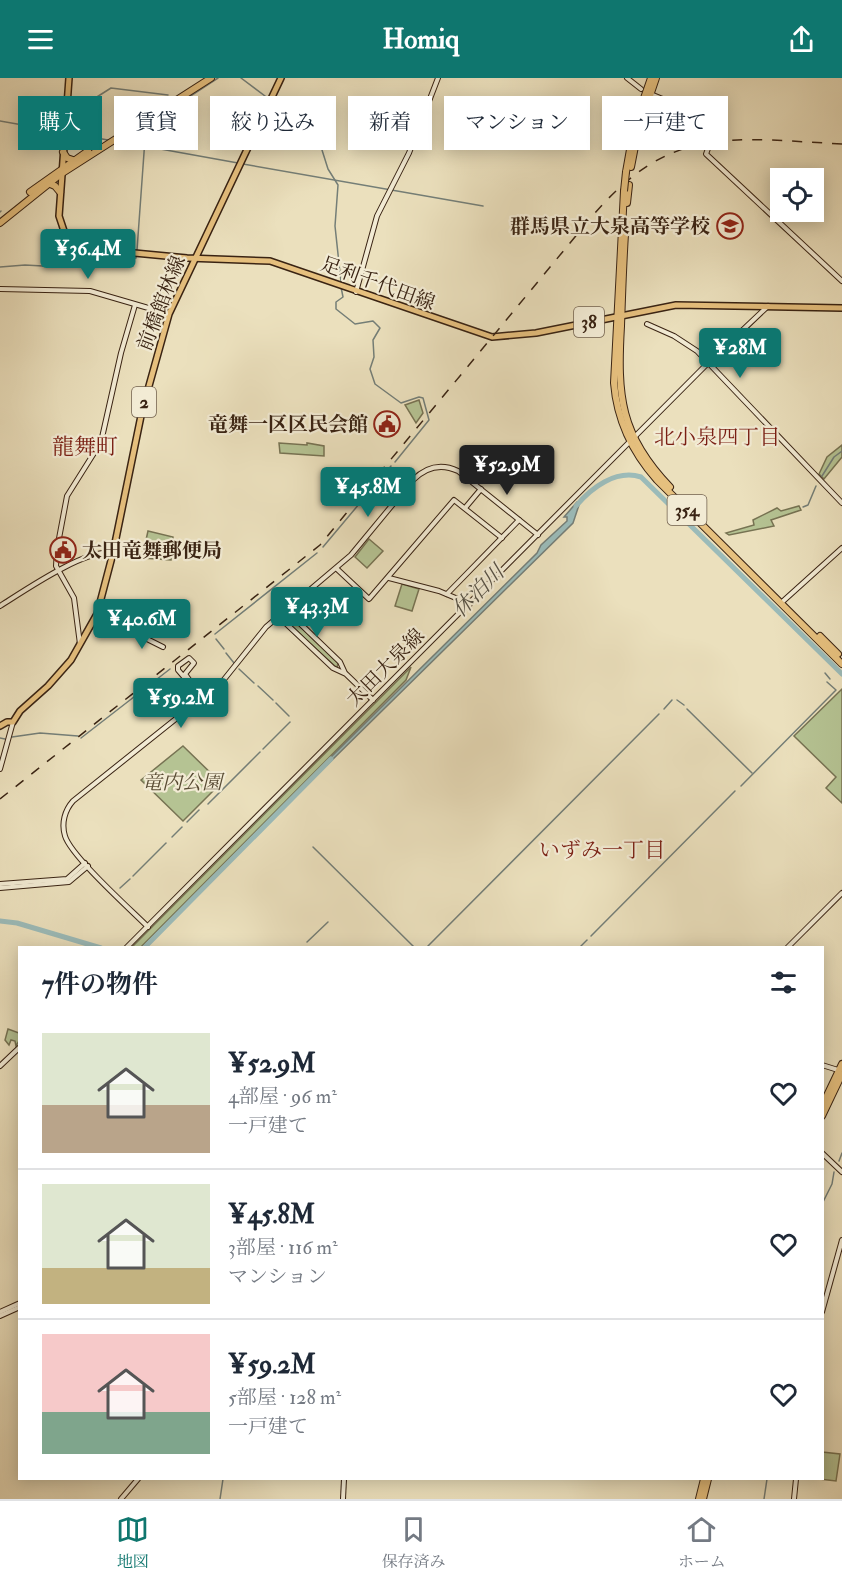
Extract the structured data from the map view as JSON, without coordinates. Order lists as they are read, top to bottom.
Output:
{
  "streets": {
    "highway": ["354"],
    "main road": [
      "足利千代田線",
      "前橋館林線",
      "38",
      "2"
    ],
    "street": ["太田大泉線"]
  },
  "crossings": [
    ["足利千代田線", "前橋館林線"],
    ["足利千代田線", "354"],
    ["足利千代田線", "太田大泉線"],
    ["354", "太田大泉線"]
  ],
  "districts": ["北小泉四丁目", "龍舞町", "いずみ一丁目"],
  "water": ["休泊川"],
  "parks": ["竜内公園"],
  "places": {
    "school or university": ["群馬県立大泉高等学校"],
    "public building": ["竜舞一区区民会館", "太田竜舞郵便局"]
  },
  "page": {
    "header": "Homiq",
    "chip": [
      "購入",
      "賃貸",
      "絞り込み",
      "新着",
      "マンション",
      "一戸建て"
    ],
    "price": [
      "¥36.4M",
      "¥28M",
      "¥52.9M",
      "¥45.8M",
      "¥43.3M",
      "¥40.6M",
      "¥59.2M"
    ],
    "heading": "7件の物件",
    "list": [
      {
        "name": "¥52.9M",
        "note": "4部屋 · 96 m² · 一戸建て"
      },
      {
        "name": "¥45.8M",
        "note": "3部屋 · 116 m² · マンション"
      },
      {
        "name": "¥59.2M",
        "note": "5部屋 · 128 m² · 一戸建て"
      }
    ],
    "tabs": ["地図", "保存済み", "ホーム"]
  }
}
